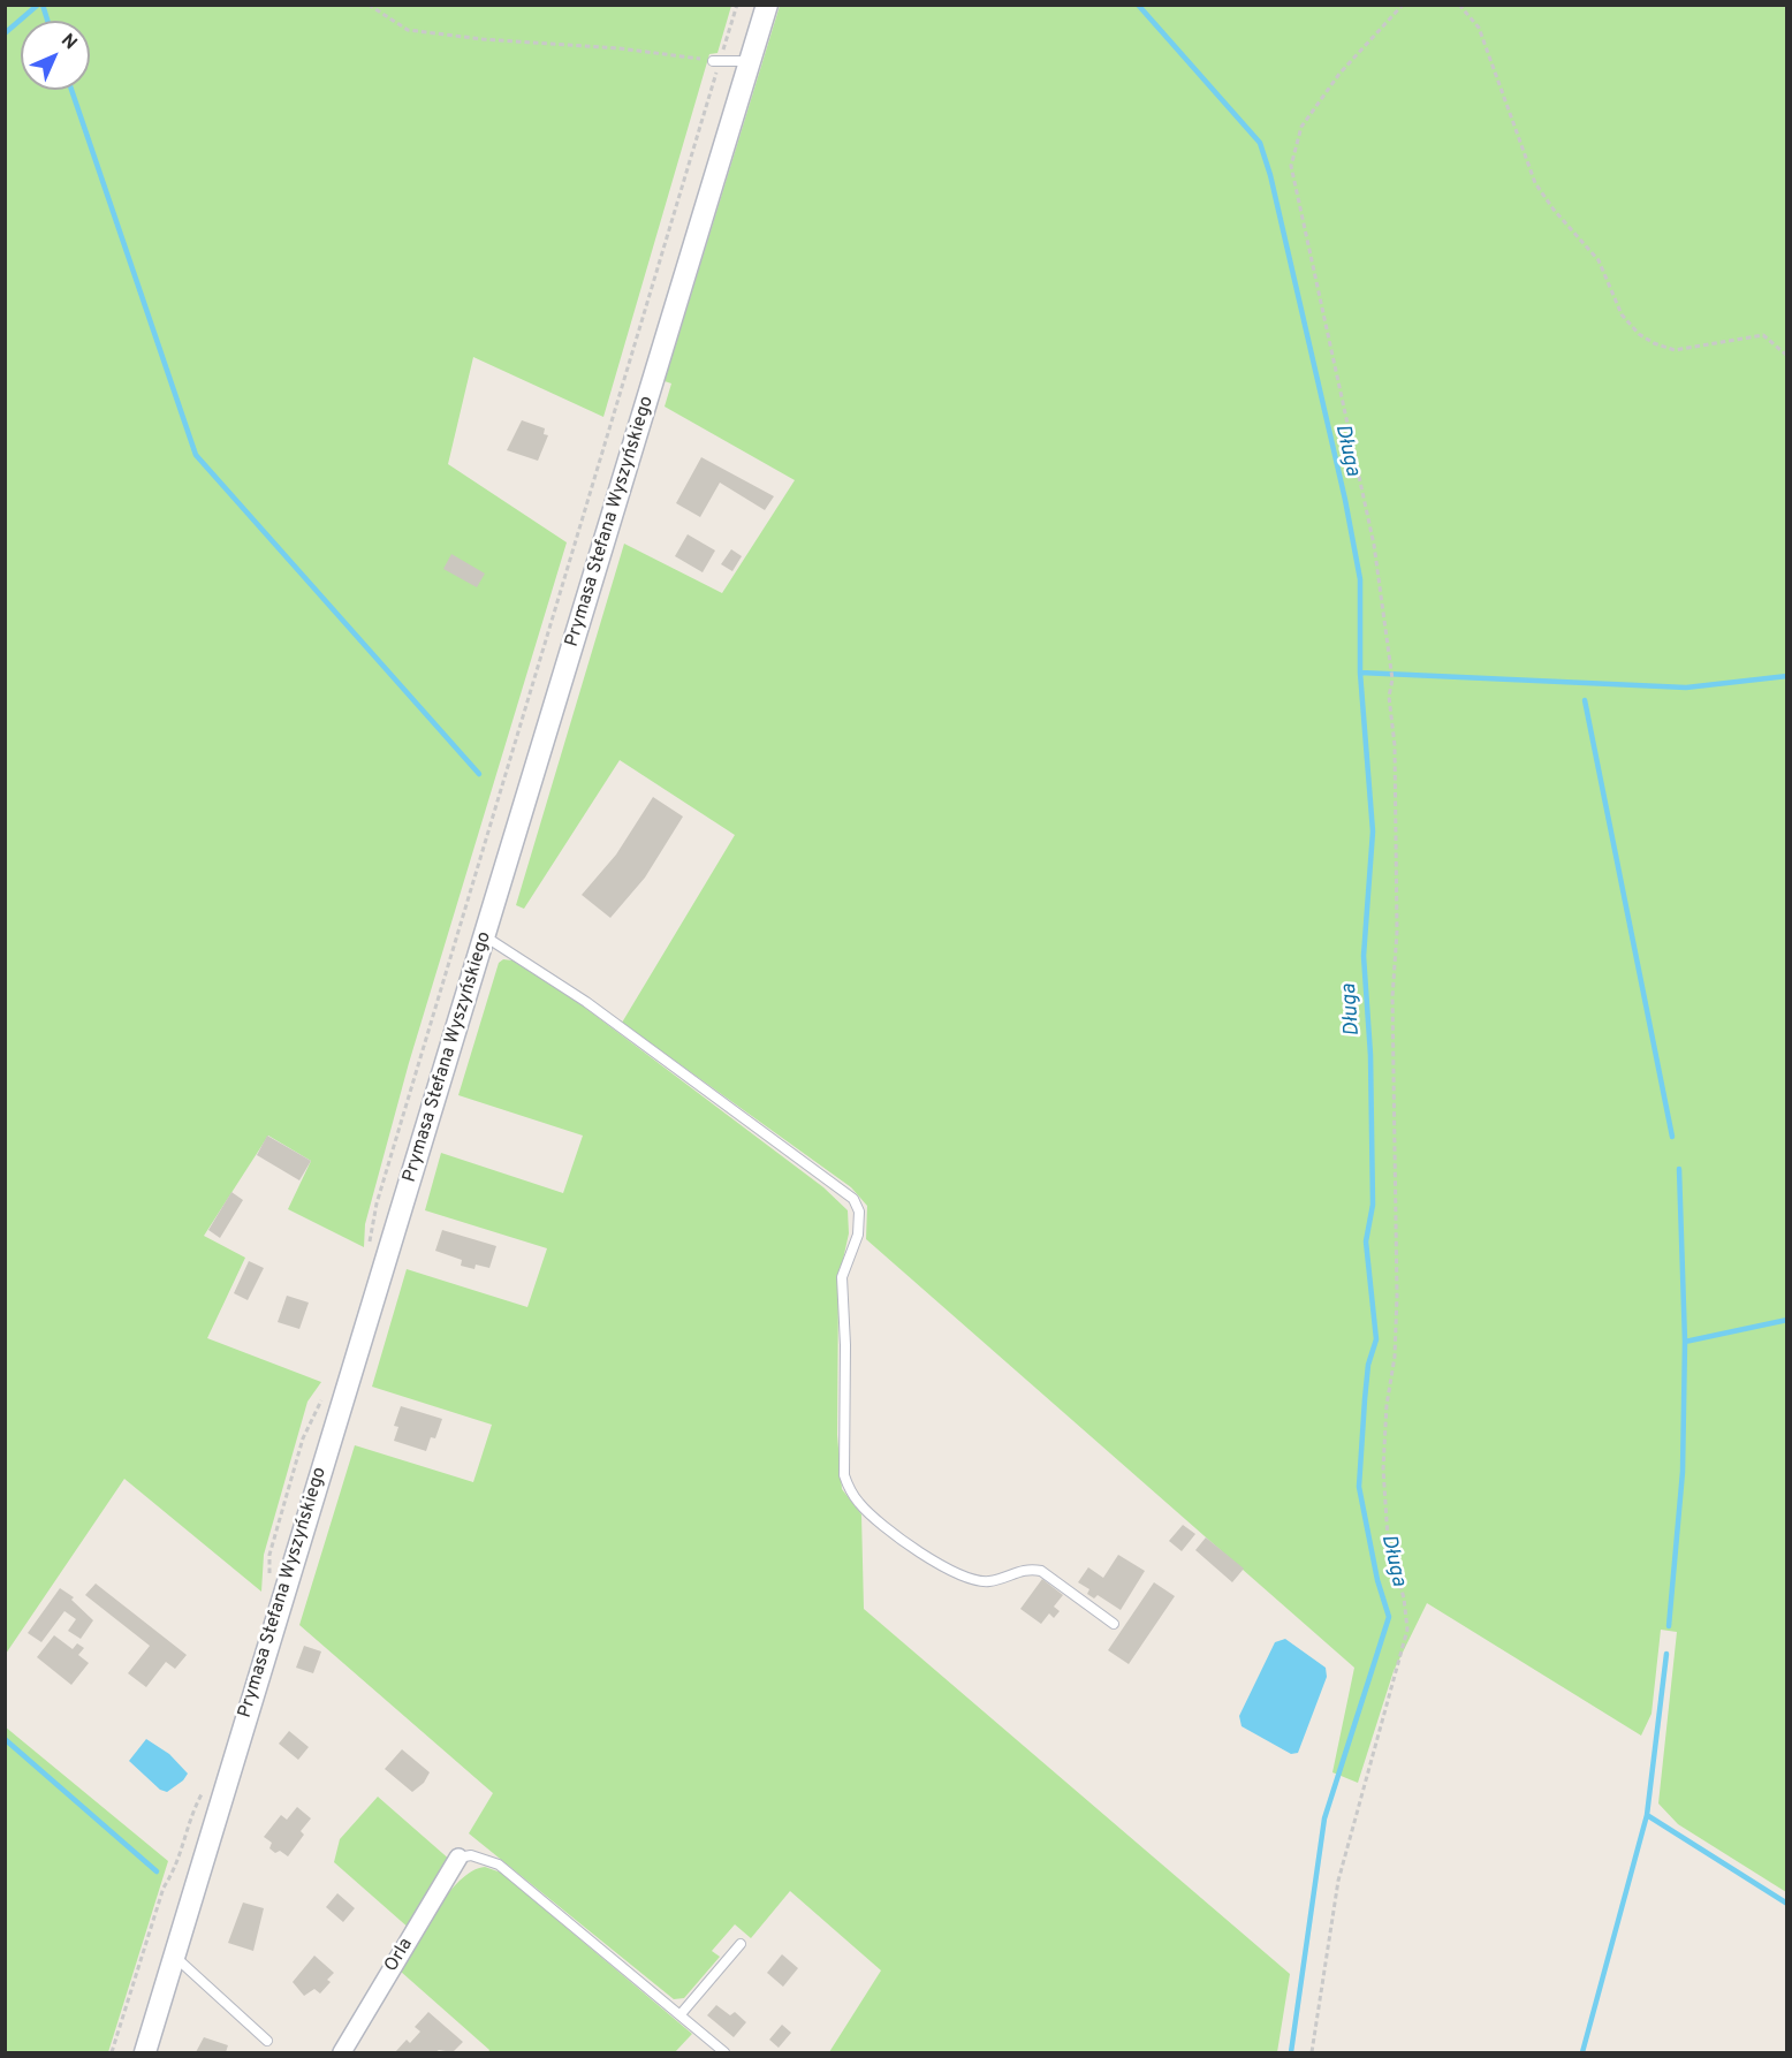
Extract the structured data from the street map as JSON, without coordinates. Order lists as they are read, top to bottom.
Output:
{
  "streets": {
    "street": ["Prymasa Stefana Wyszyńskiego", "Orla"]
  },
  "water": ["Długa"],
  "north": "top right"
}
